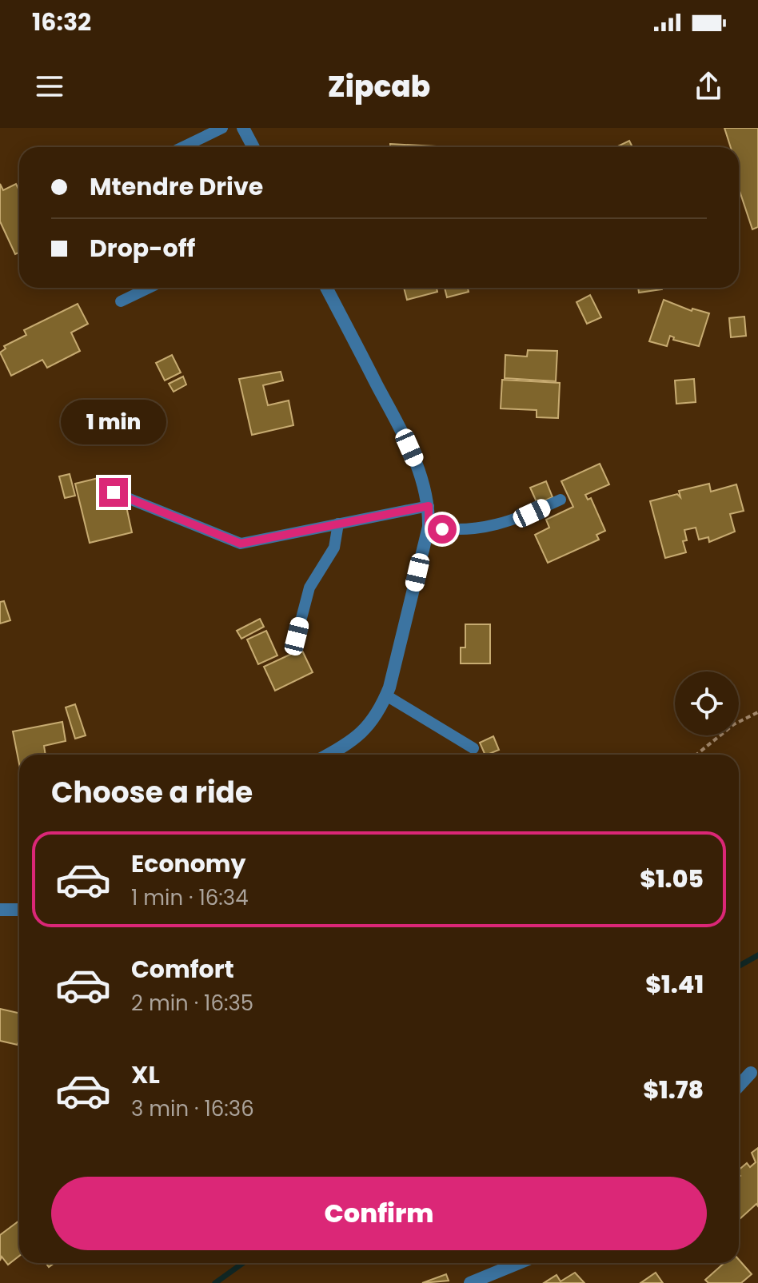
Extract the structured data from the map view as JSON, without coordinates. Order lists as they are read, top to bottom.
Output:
{
  "page": {
    "status": "16:32",
    "header": "Zipcab",
    "banner": ["Mtendre Drive", "Drop-off"],
    "bubble": "1 min",
    "heading": "Choose a ride",
    "list": [
      {
        "name": "Economy",
        "note": "1 min · 16:34",
        "value": "$1.05"
      },
      {
        "name": "Comfort",
        "note": "2 min · 16:35",
        "value": "$1.41"
      },
      {
        "name": "XL",
        "note": "3 min · 16:36",
        "value": "$1.78"
      }
    ],
    "buttons": "Confirm"
  }
}
